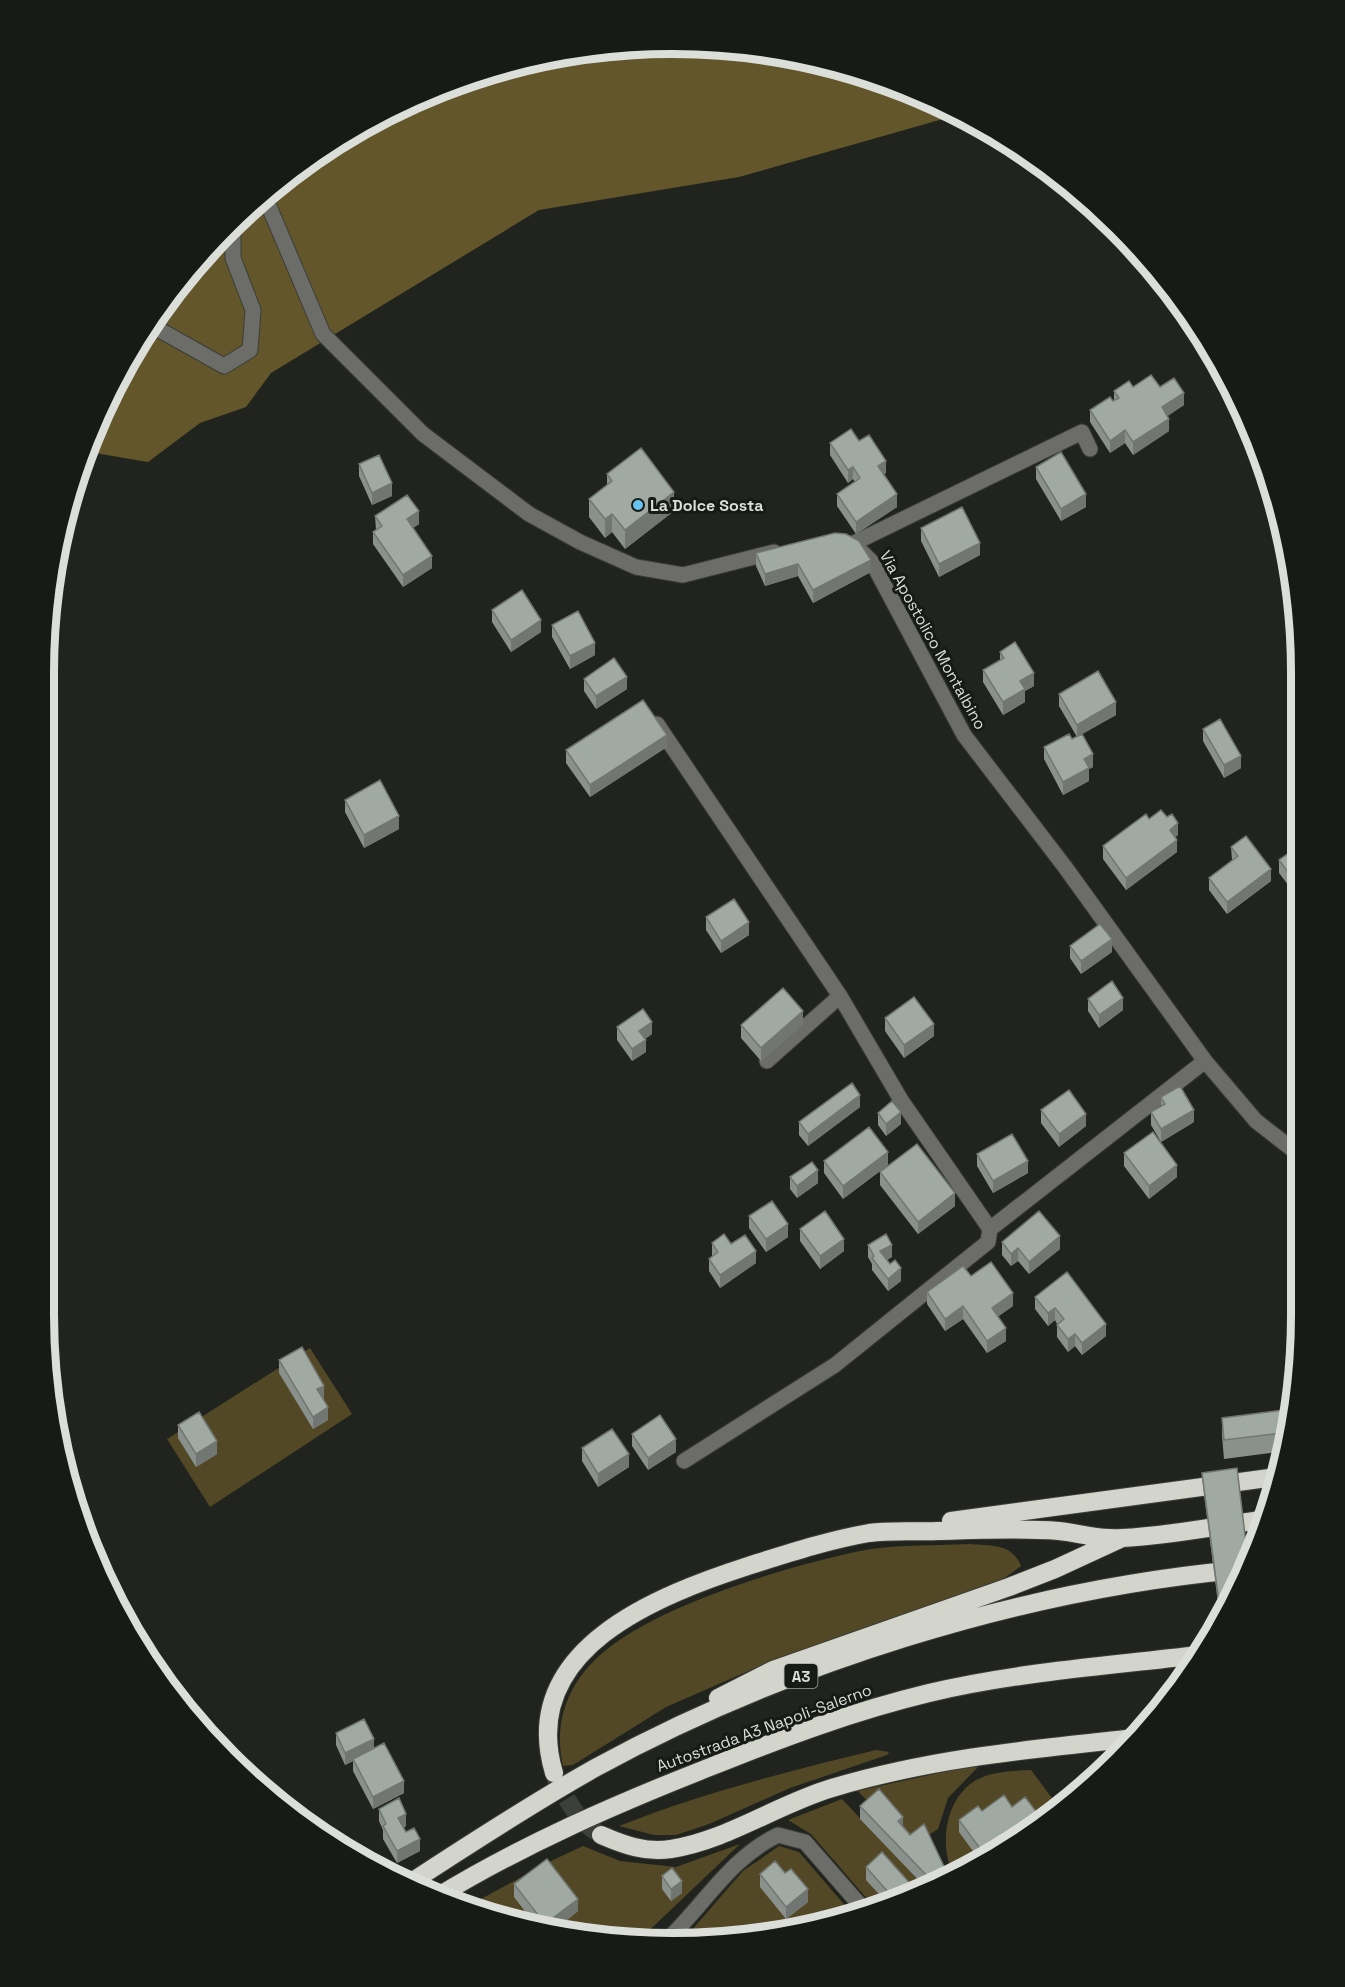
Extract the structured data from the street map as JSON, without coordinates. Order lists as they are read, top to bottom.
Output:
{
  "streets": {
    "highway": ["A3", "Autostrada A3 Napoli-Salerno"],
    "street": ["Via Apostolico Montalbino"]
  },
  "crossings": [
    ["A3", "Autostrada A3 Napoli-Salerno"]
  ],
  "places": ["La Dolce Sosta"]
}
